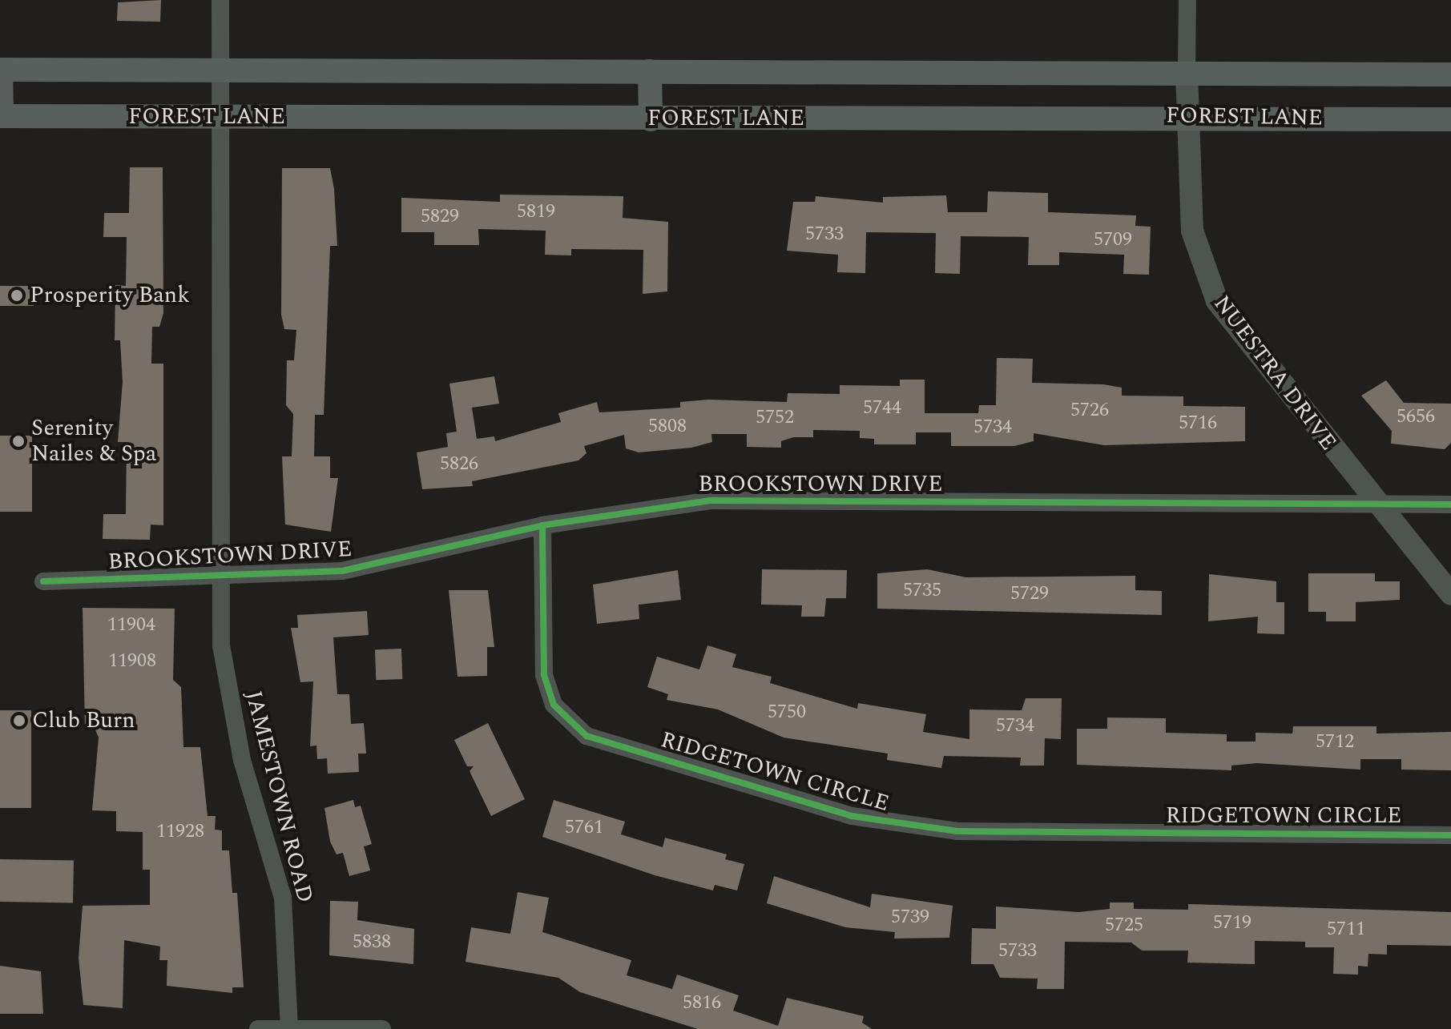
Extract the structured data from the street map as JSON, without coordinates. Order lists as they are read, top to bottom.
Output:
{
  "streets": {
    "main road": ["FOREST LANE"],
    "street": [
      "NUESTRA DRIVE",
      "BROOKSTOWN DRIVE",
      "RIDGETOWN CIRCLE",
      "JAMESTOWN ROAD"
    ]
  },
  "crossings": [
    ["FOREST LANE", "NUESTRA DRIVE"],
    ["FOREST LANE", "JAMESTOWN ROAD"],
    ["NUESTRA DRIVE", "BROOKSTOWN DRIVE"],
    ["BROOKSTOWN DRIVE", "RIDGETOWN CIRCLE"],
    ["BROOKSTOWN DRIVE", "JAMESTOWN ROAD"]
  ],
  "places": ["Prosperity Bank", "Serenity Nailes & Spa", "Club Burn"],
  "house_numbers": [
    "5819",
    "5829",
    "5733",
    "5709",
    "5744",
    "5726",
    "5656",
    "5752",
    "5716",
    "5808",
    "5734",
    "5826",
    "5735",
    "5729",
    "11904",
    "11908",
    "5750",
    "5734",
    "5712",
    "5761",
    "11928",
    "5739",
    "5719",
    "5725",
    "5711",
    "5838",
    "5733",
    "5816"
  ]
}
